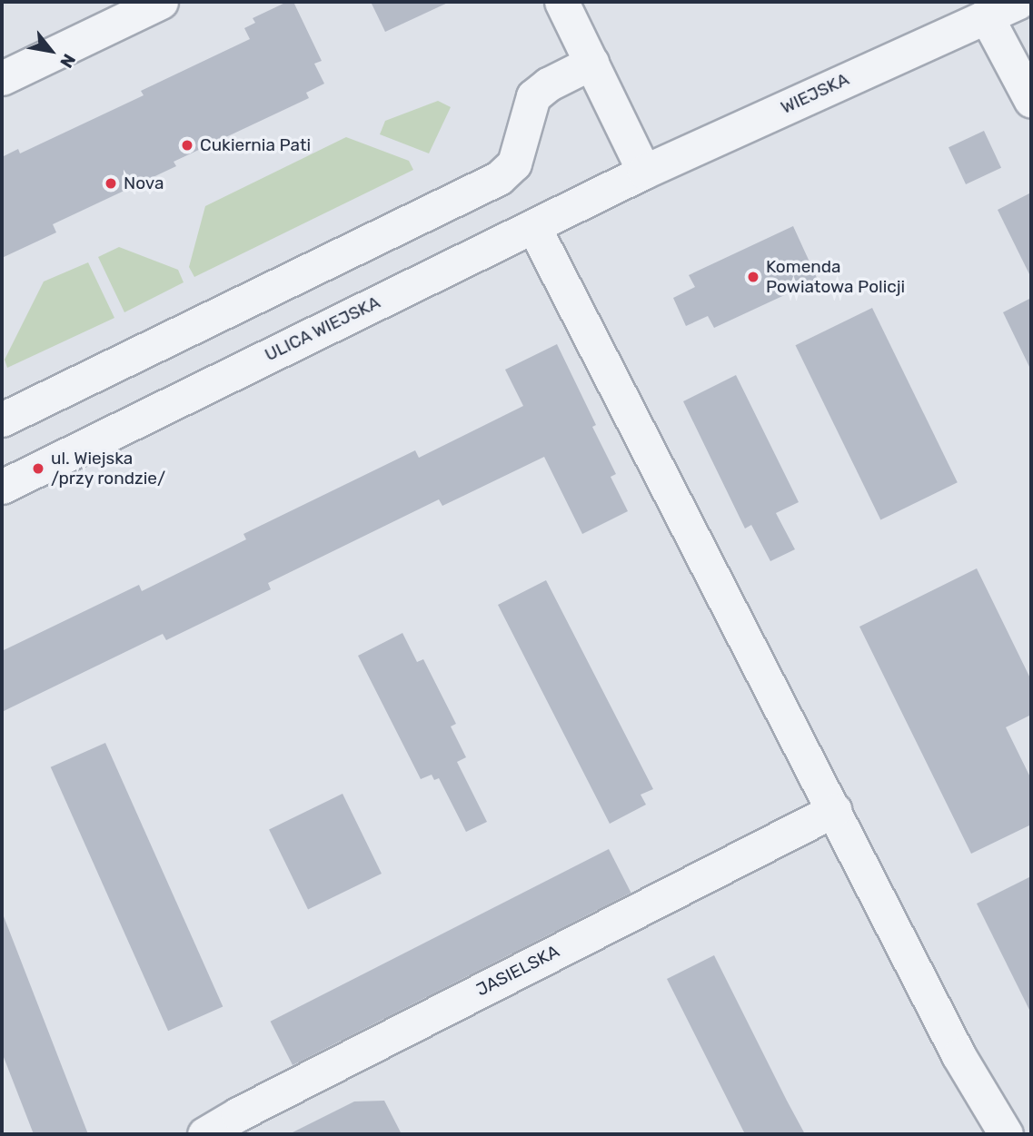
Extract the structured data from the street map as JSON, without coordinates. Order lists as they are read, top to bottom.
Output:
{
  "streets": {
    "street": ["WIEJSKA", "ULICA WIEJSKA", "JASIELSKA"]
  },
  "crossings": [
    ["WIEJSKA", "ULICA WIEJSKA"]
  ],
  "places": [
    "Cukiernia Pati",
    "Nova",
    "Komenda Powiatowa Policji",
    "ul. Wiejska /przy rondzie/"
  ],
  "north": "bottom right"
}
